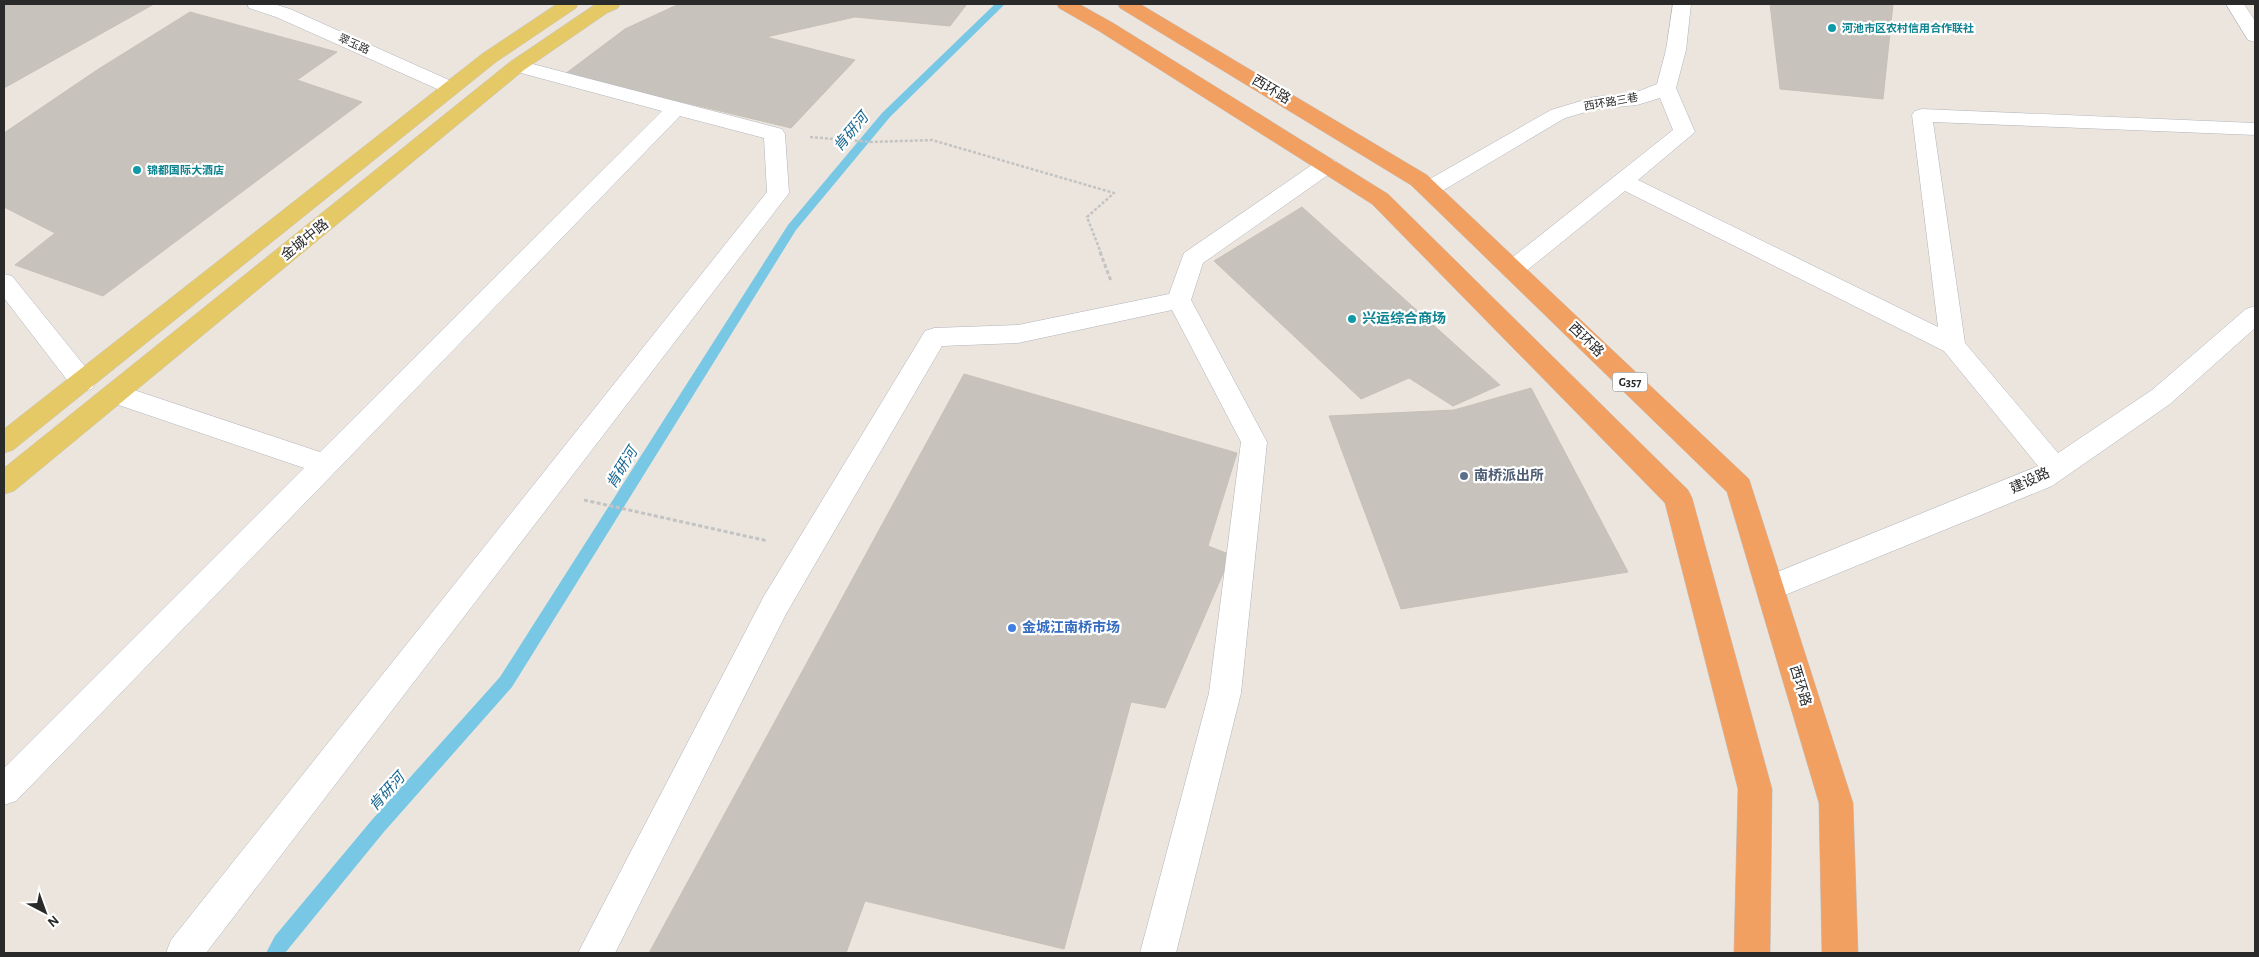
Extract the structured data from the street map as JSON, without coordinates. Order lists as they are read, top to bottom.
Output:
{
  "streets": {
    "highway": ["西环路", "G357"],
    "main road": ["金城中路"],
    "street": ["翠玉路", "西环路三巷", "建设路"]
  },
  "crossings": [
    ["翠玉路", "金城中路"],
    ["西环路", "西环路三巷"],
    ["西环路", "建设路"]
  ],
  "water": ["肯研河"],
  "places": [
    "河池市区农村信用合作联社",
    "锦都国际大酒店",
    "兴运综合商场",
    "南桥派出所",
    "金城江南桥市场"
  ],
  "north": "bottom right"
}
